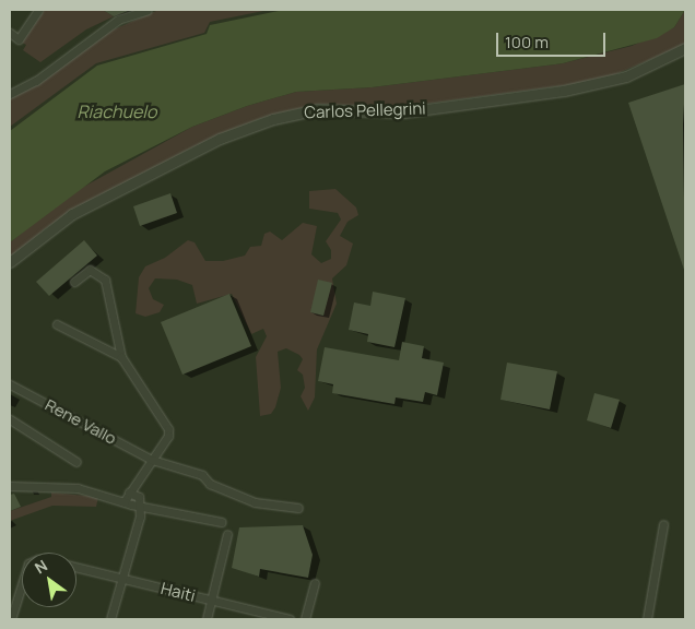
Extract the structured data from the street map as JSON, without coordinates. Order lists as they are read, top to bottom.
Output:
{
  "streets": {
    "street": ["Carlos Pellegrini", "Rene Vallo", "Haiti"]
  },
  "water": ["Riachuelo"],
  "scale_bar": "100 m",
  "north": "top left"
}
